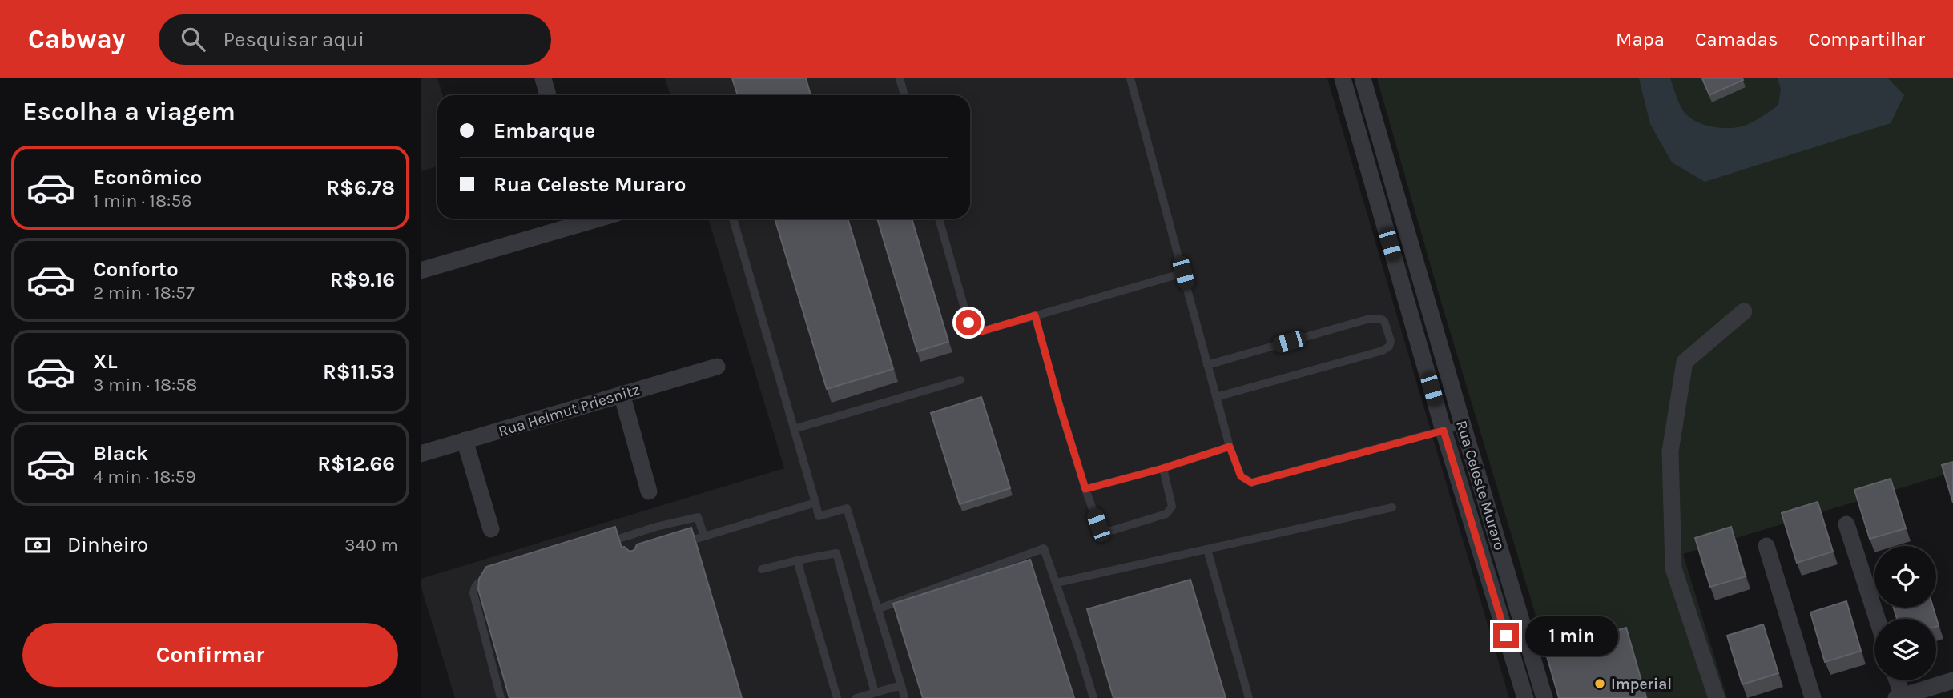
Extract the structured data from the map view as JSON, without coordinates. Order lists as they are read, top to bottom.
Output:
{
  "streets": {
    "street": ["Rua Helmut Priesnitz", "Rua Celeste Muraro"]
  },
  "places": ["Imperial"],
  "page": {
    "header": "Cabway",
    "search": "Pesquisar aqui",
    "nav": ["Mapa", "Camadas", "Compartilhar"],
    "heading": "Escolha a viagem",
    "banner": ["Embarque", "Rua Celeste Muraro"],
    "list": [
      {
        "name": "Econômico",
        "note": "1 min · 18:56",
        "value": "R$6.78"
      },
      {
        "name": "Conforto",
        "note": "2 min · 18:57",
        "value": "R$9.16"
      },
      {
        "name": "XL",
        "note": "3 min · 18:58",
        "value": "R$11.53"
      },
      {
        "name": "Black",
        "note": "4 min · 18:59",
        "value": "R$12.66"
      }
    ],
    "pay": ["Dinheiro", "340 m"],
    "buttons": "Confirmar",
    "bubble": "1 min"
  }
}
